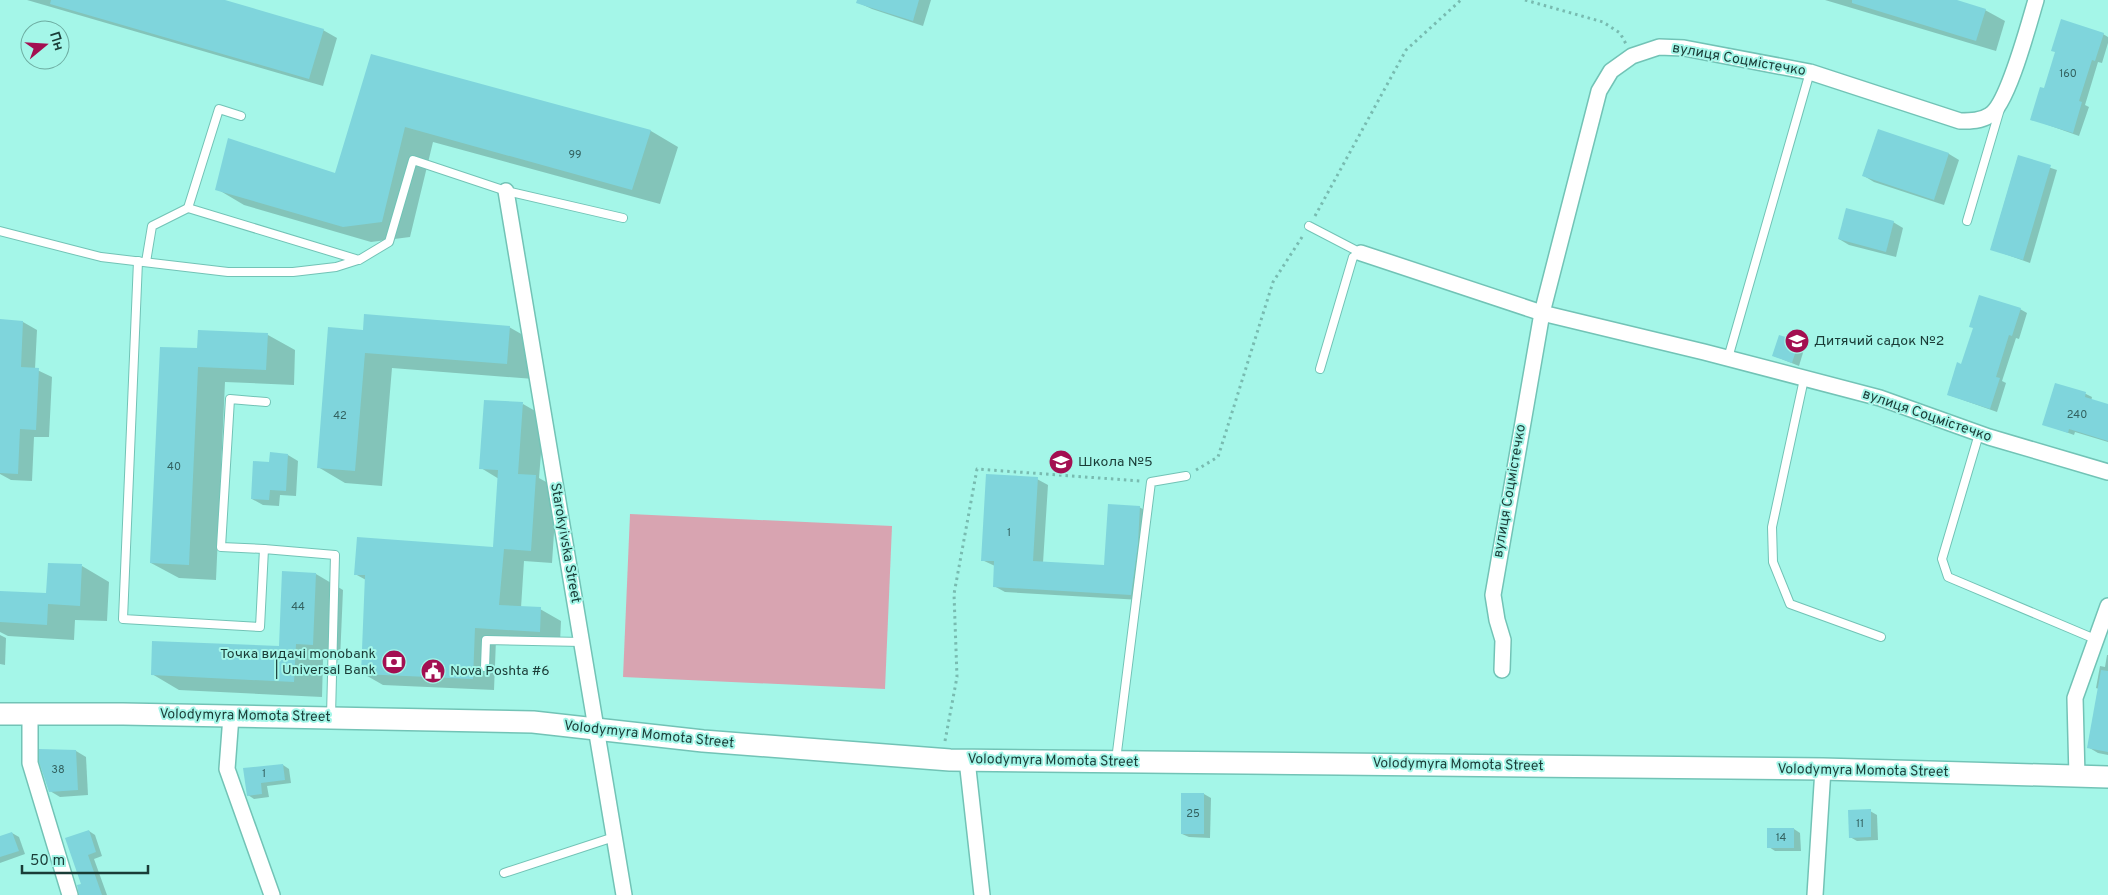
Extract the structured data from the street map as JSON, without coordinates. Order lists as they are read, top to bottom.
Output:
{
  "streets": {
    "street": ["вулиця Соцмістечко", "Starokyivska Street", "Volodymyra Momota Street"]
  },
  "crossings": [
    ["Starokyivska Street", "Volodymyra Momota Street"]
  ],
  "places": {
    "school or university": ["Дитячий садок №2", "Школа №5"],
    "bank": ["Точка видачі monobank | Universal Bank"],
    "public building": ["Nova Poshta #6"]
  },
  "house_numbers": [
    "160",
    "99",
    "240",
    "42",
    "40",
    "1",
    "44",
    "38",
    "1",
    "25",
    "11",
    "14"
  ],
  "scale_bar": "50 m",
  "north": "right"
}
